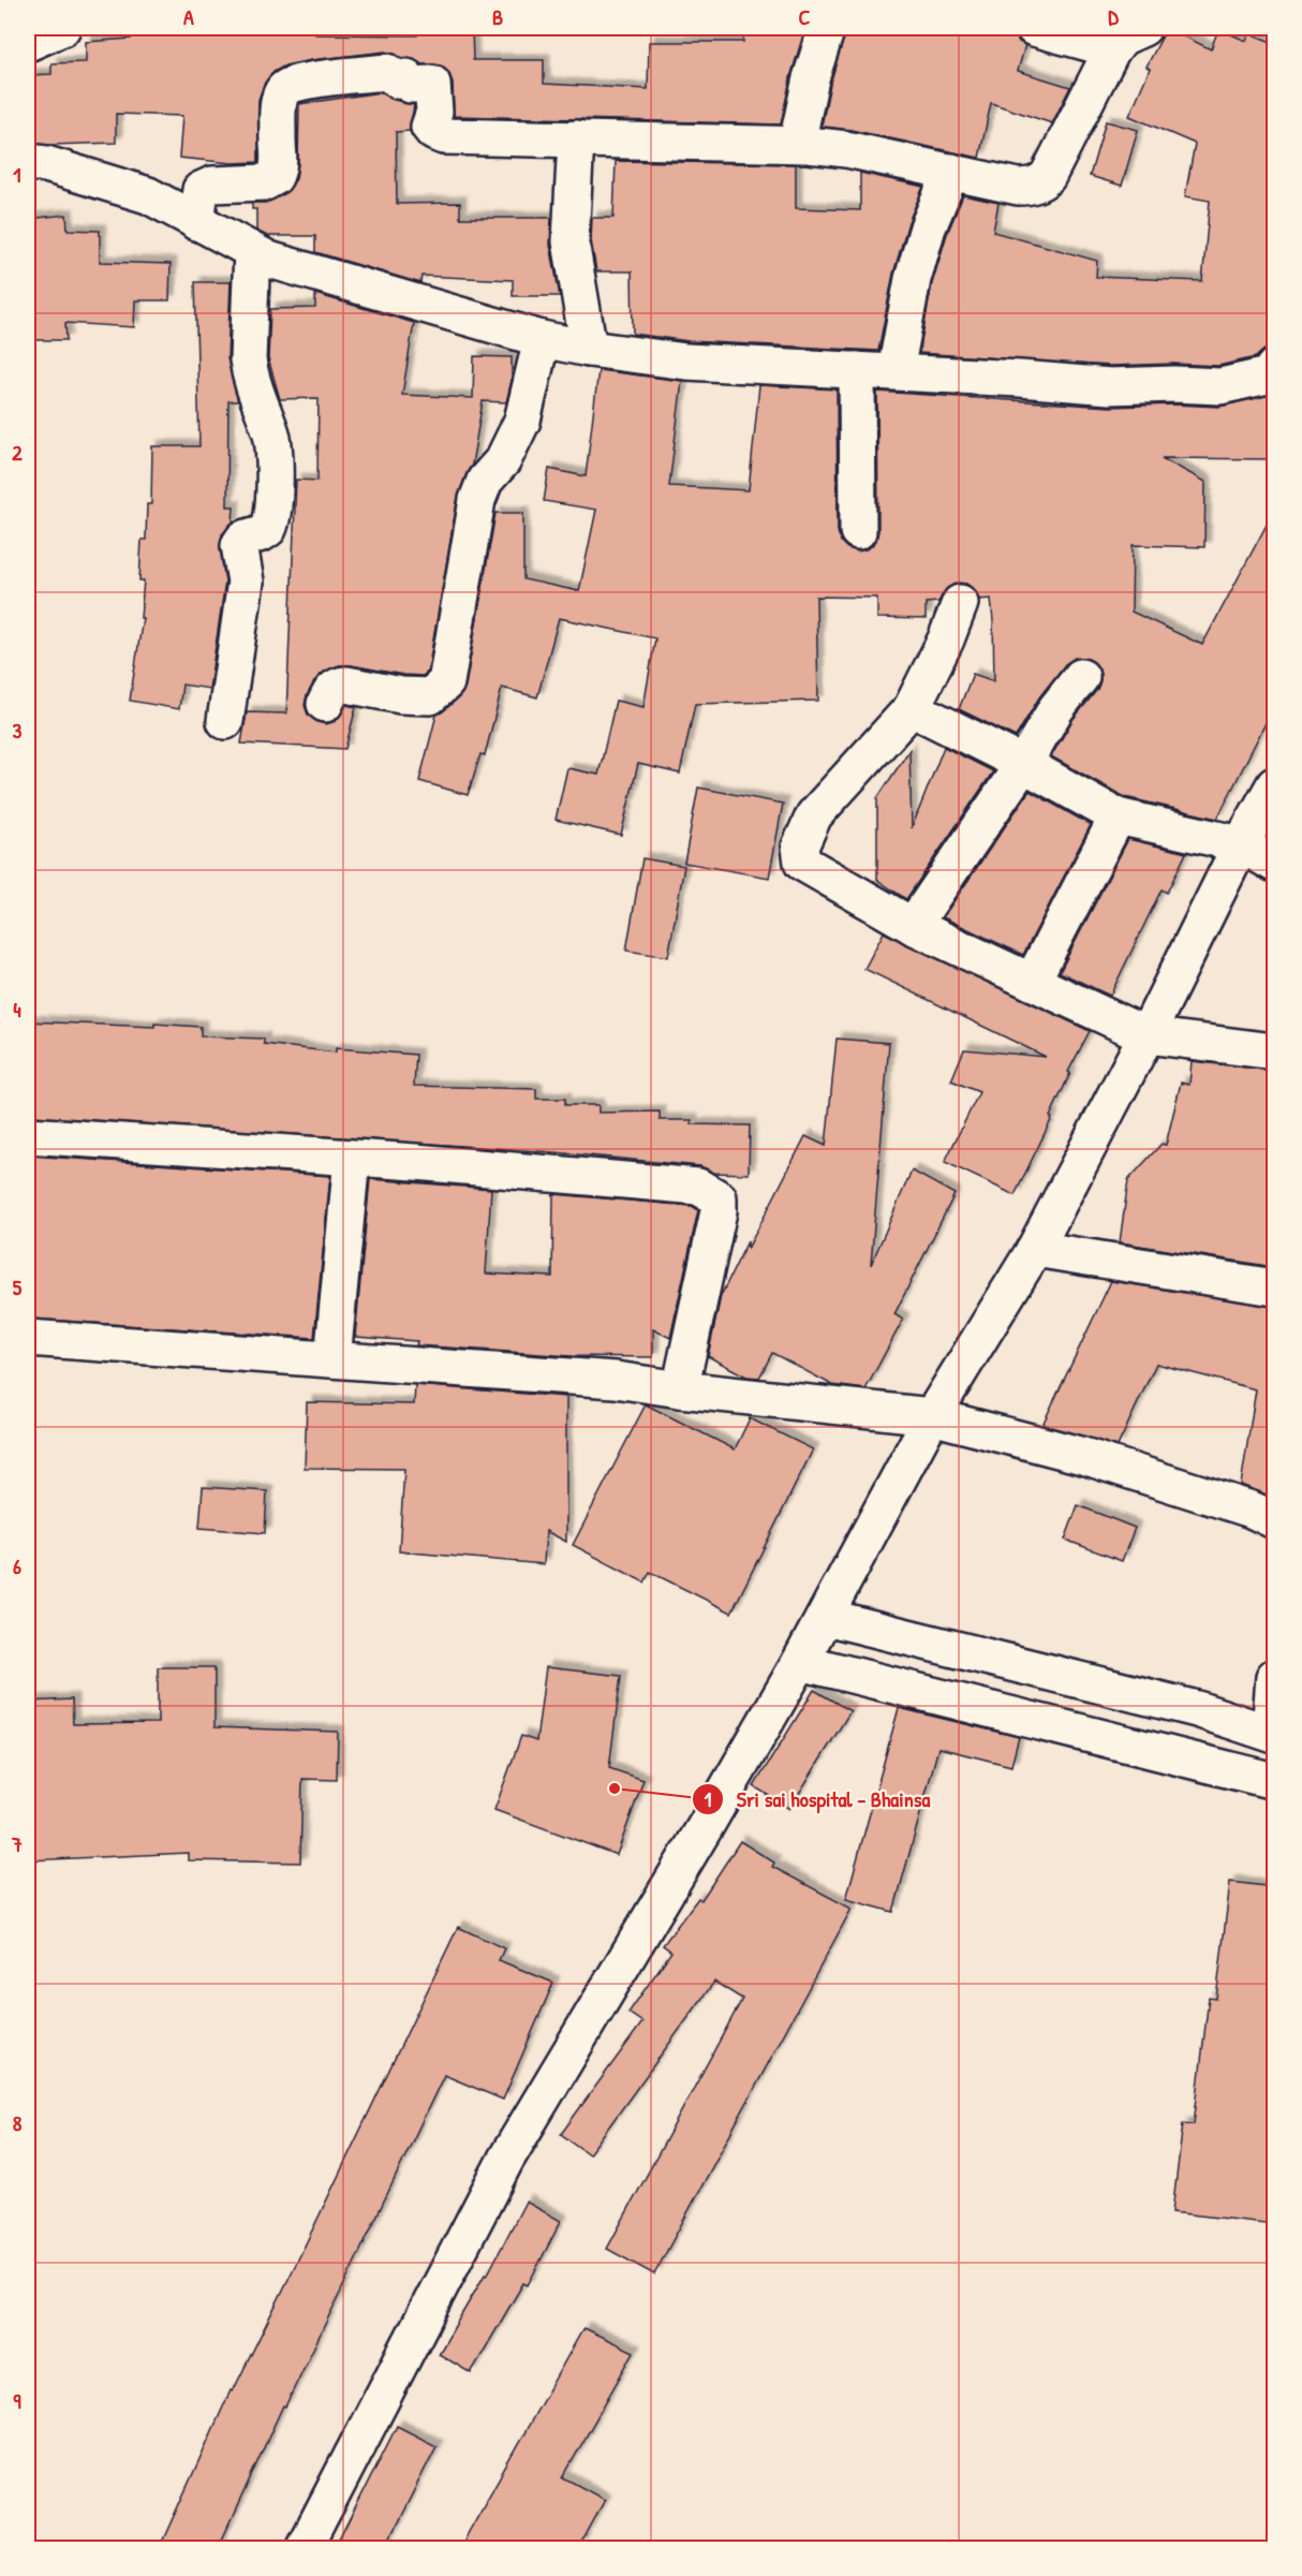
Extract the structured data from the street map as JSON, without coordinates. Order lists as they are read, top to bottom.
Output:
{
  "places": ["Sri sai hospital - Bhainsa"],
  "grid": {
    "columns": [
      "A",
      "B",
      "C",
      "D"
    ],
    "rows": [
      "1",
      "2",
      "3",
      "4",
      "5",
      "6",
      "7",
      "8",
      "9"
    ]
  }
}
